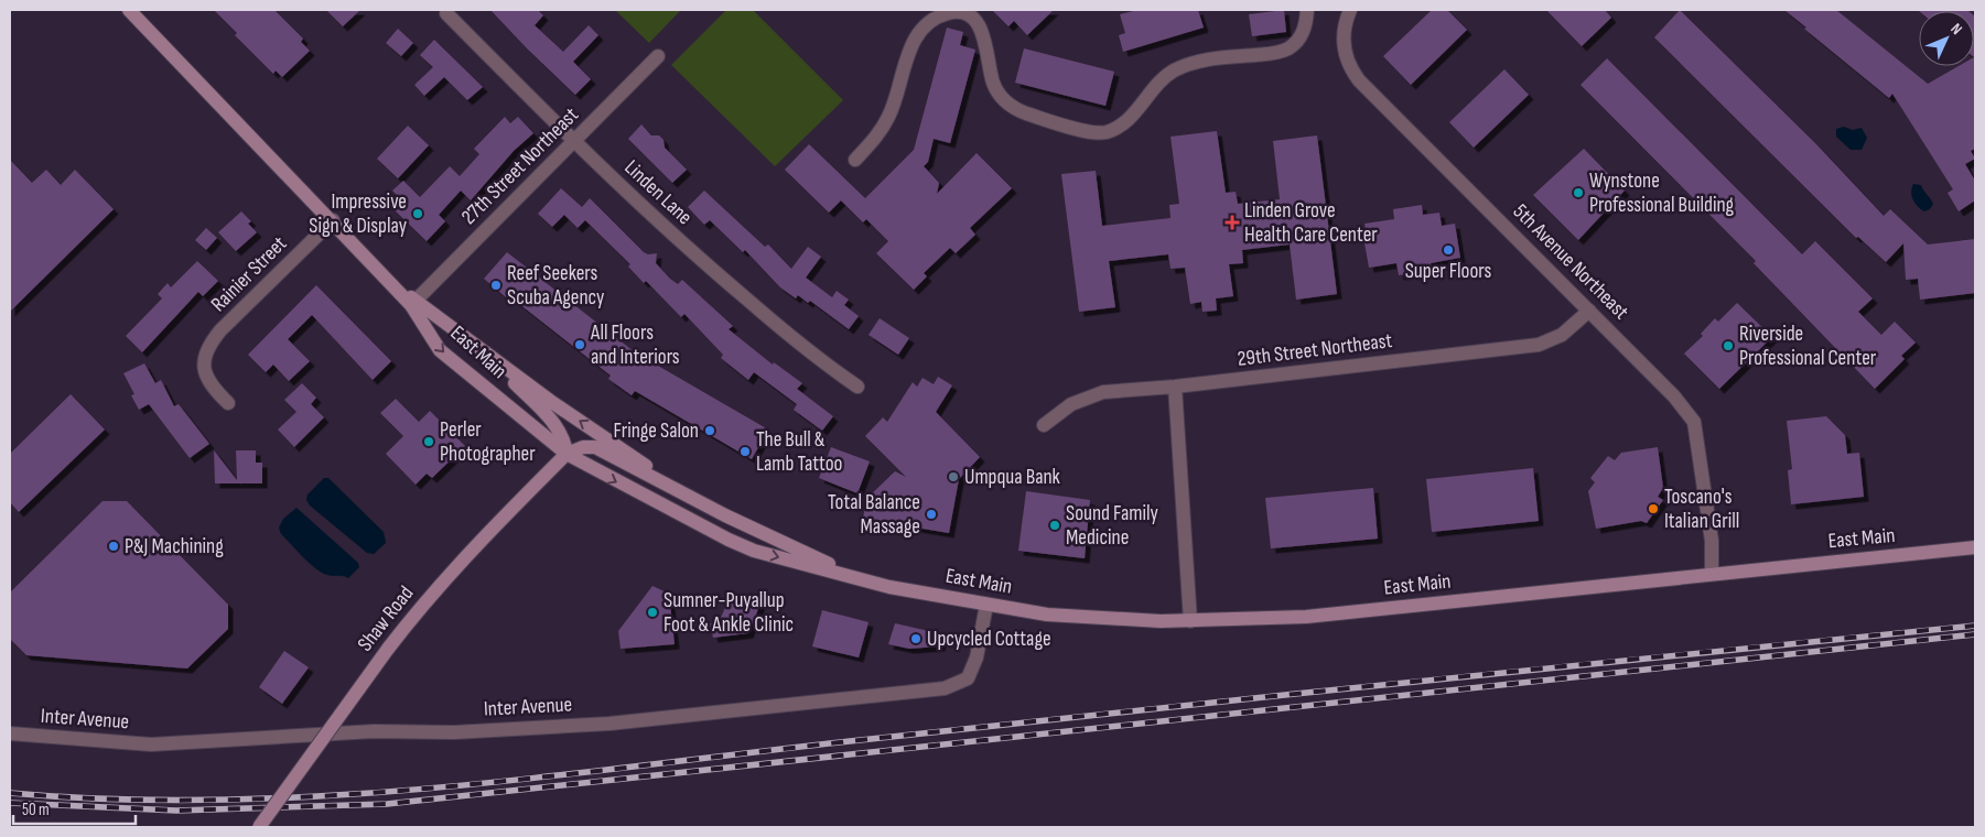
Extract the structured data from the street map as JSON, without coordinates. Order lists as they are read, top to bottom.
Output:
{
  "streets": {
    "main road": ["East Main", "Shaw Road"],
    "street": [
      "27th Street Northeast",
      "Linden Lane",
      "5th Avenue Northeast",
      "Rainier Street",
      "29th Street Northeast",
      "Inter Avenue"
    ]
  },
  "crossings": [
    ["27th Street Northeast", "Linden Lane"],
    ["27th Street Northeast", "East Main"],
    ["5th Avenue Northeast", "29th Street Northeast"],
    ["5th Avenue Northeast", "East Main"],
    ["Rainier Street", "East Main"],
    ["East Main", "Shaw Road"],
    ["East Main", "Inter Avenue"]
  ],
  "places": {
    "other": [
      "Wynstone Professional Building",
      "Impressive Sign & Display",
      "Super Floors",
      "Reef Seekers Scuba Agency",
      "All Floors and Interiors",
      "Riverside Professional Center",
      "Fringe Salon",
      "Perler Photographer",
      "The Bull & Lamb Tattoo",
      "Umpqua Bank",
      "Toscano's Italian Grill",
      "Total Balance Massage",
      "Sound Family Medicine",
      "P&J Machining",
      "Sumner-Puyallup Foot & Ankle Clinic",
      "Upcycled Cottage"
    ],
    "health": ["Linden Grove Health Care Center"]
  },
  "scale_bar": "50 m",
  "north": "top right"
}
